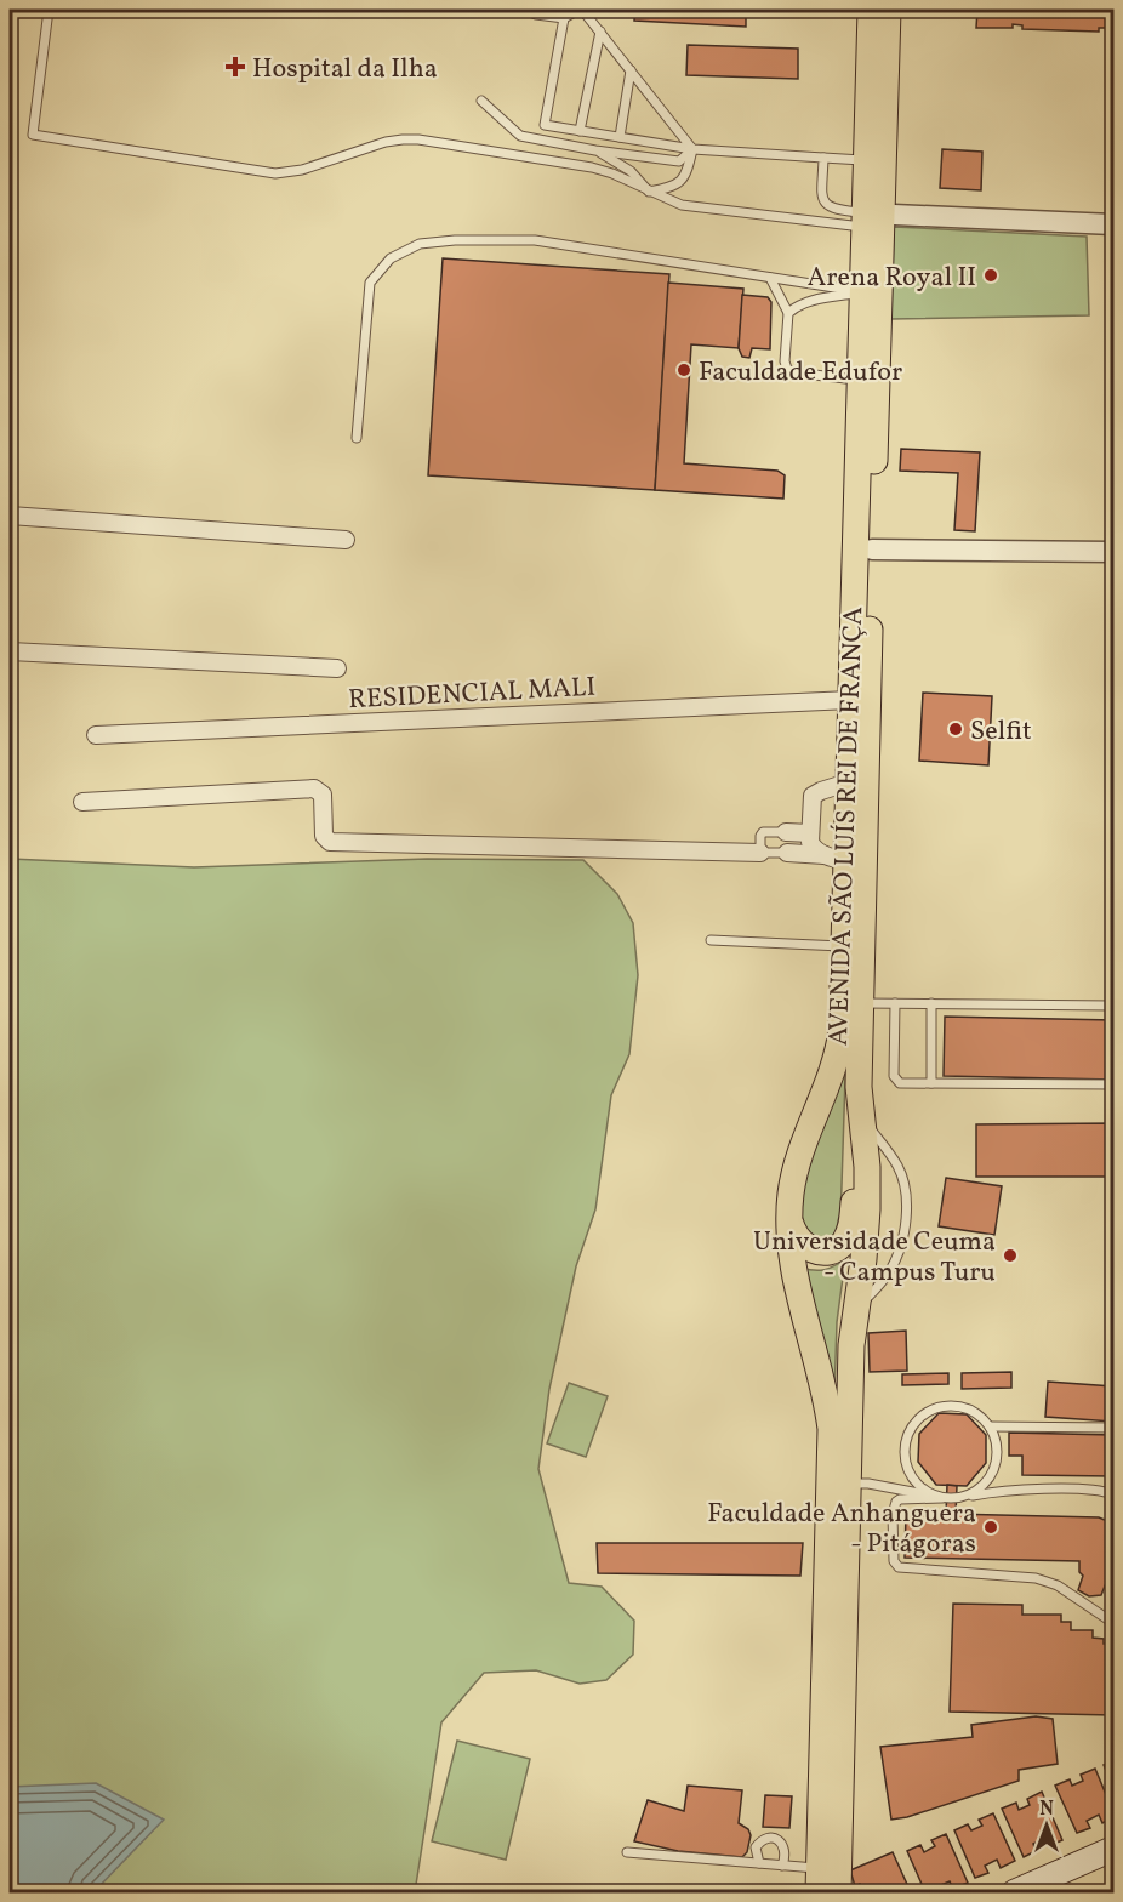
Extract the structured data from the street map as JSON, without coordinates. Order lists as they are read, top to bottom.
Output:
{
  "streets": {
    "main road": ["AVENIDA SÃO LUÍS REI DE FRANÇA"],
    "street": ["RESIDENCIAL MALI"]
  },
  "crossings": [
    ["RESIDENCIAL MALI", "AVENIDA SÃO LUÍS REI DE FRANÇA"]
  ],
  "places": {
    "health": ["Hospital da Ilha"],
    "other": [
      "Arena Royal II",
      "Faculdade Edufor",
      "Selfit",
      "Universidade Ceuma - Campus Turu",
      "Faculdade Anhanguera - Pitágoras"
    ]
  },
  "north": "top"
}
